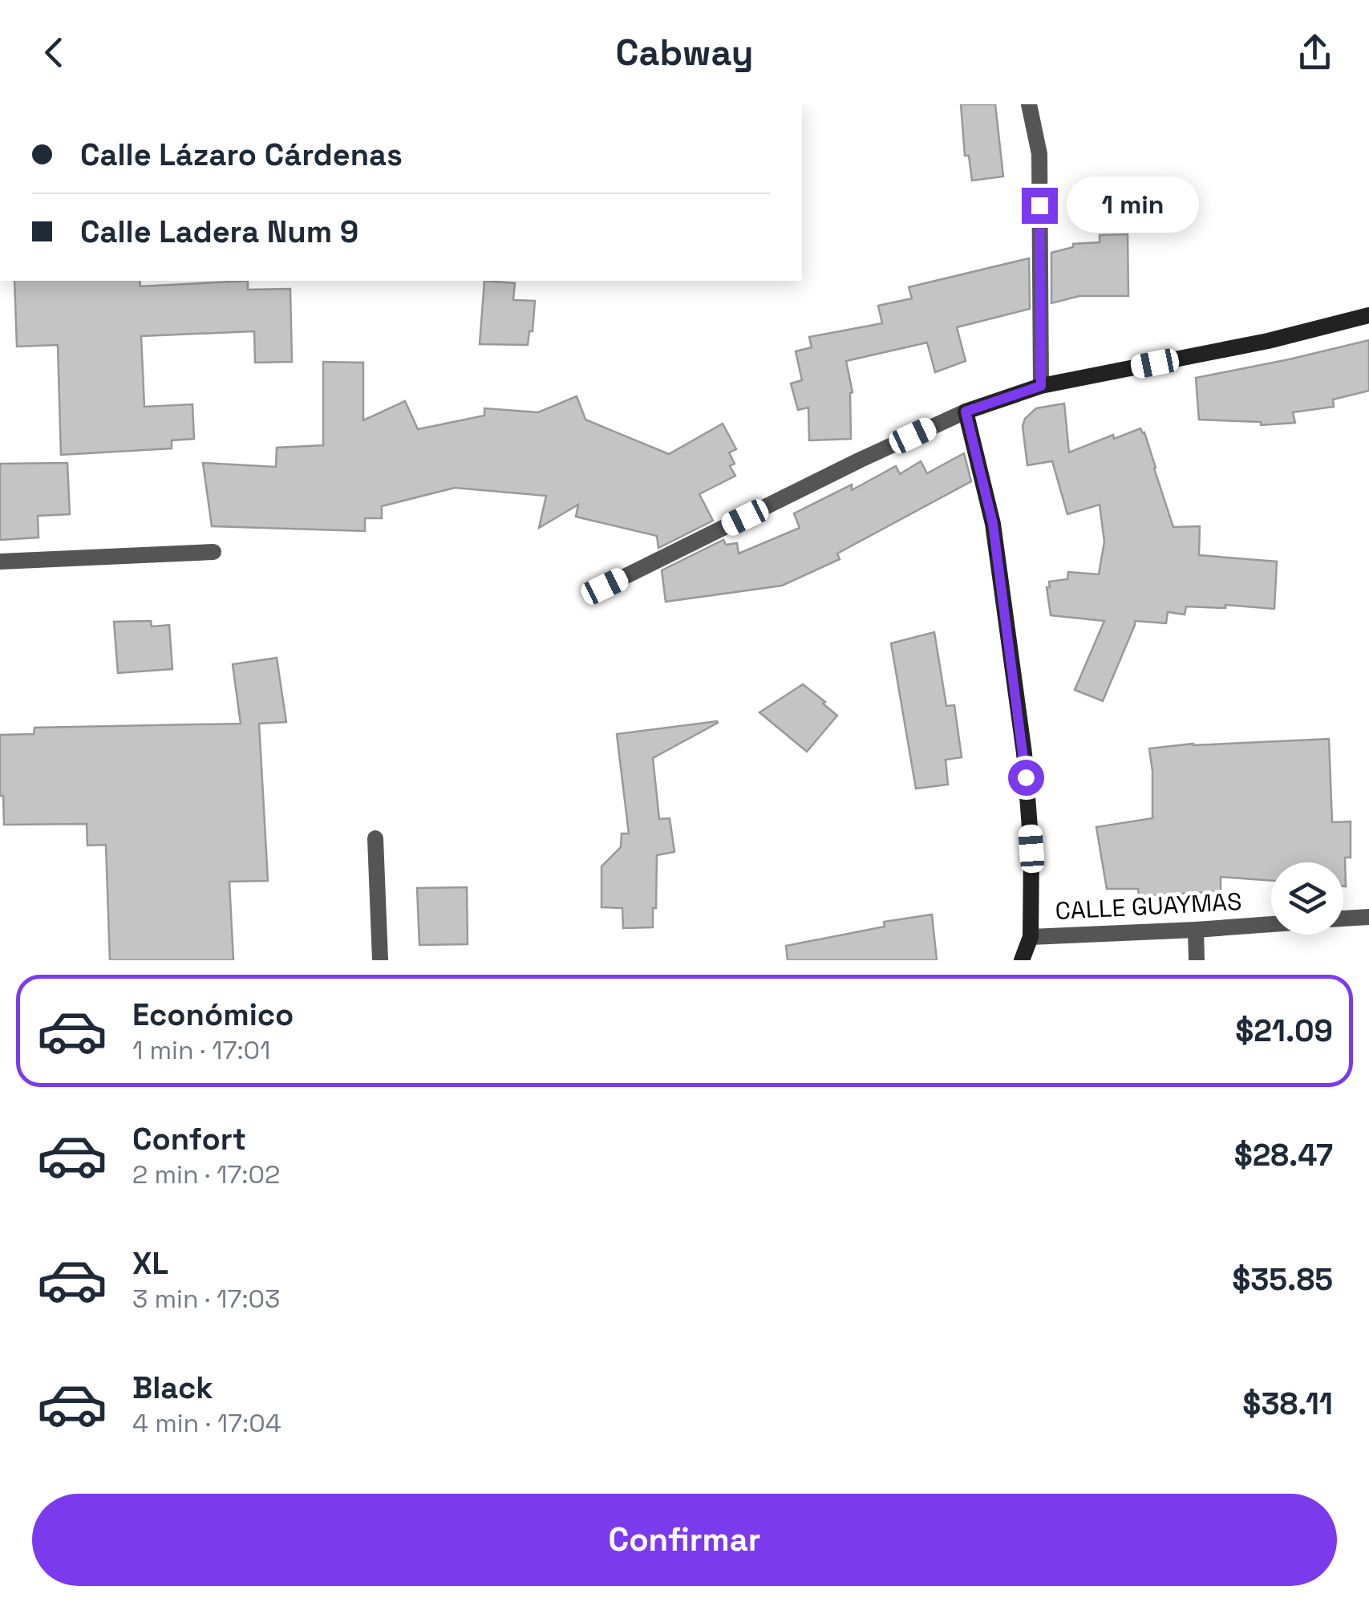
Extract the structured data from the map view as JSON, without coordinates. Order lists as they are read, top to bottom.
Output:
{
  "streets": {
    "street": ["CALLE GUAYMAS"]
  },
  "page": {
    "header": "Cabway",
    "banner": ["Calle Lázaro Cárdenas", "Calle Ladera Num 9"],
    "bubble": "1 min",
    "list": [
      {
        "name": "Económico",
        "note": "1 min · 17:01",
        "value": "$21.09"
      },
      {
        "name": "Confort",
        "note": "2 min · 17:02",
        "value": "$28.47"
      },
      {
        "name": "XL",
        "note": "3 min · 17:03",
        "value": "$35.85"
      },
      {
        "name": "Black",
        "note": "4 min · 17:04",
        "value": "$38.11"
      }
    ],
    "buttons": "Confirmar"
  }
}
